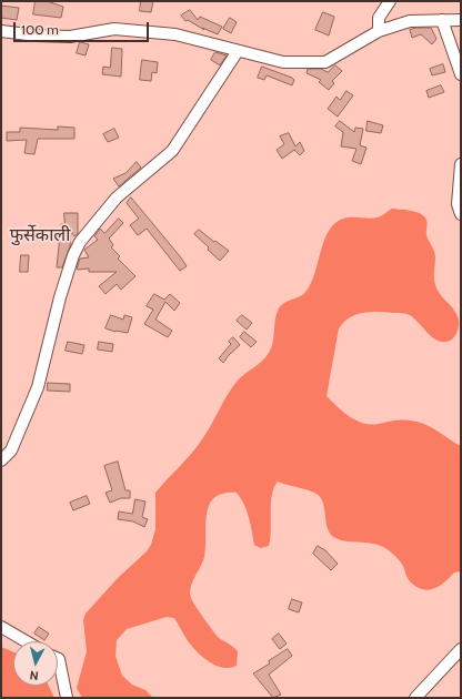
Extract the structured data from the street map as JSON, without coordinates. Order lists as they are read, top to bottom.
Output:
{
  "districts": ["फुर्सेकाली"],
  "scale_bar": "100 m",
  "north": "bottom"
}
